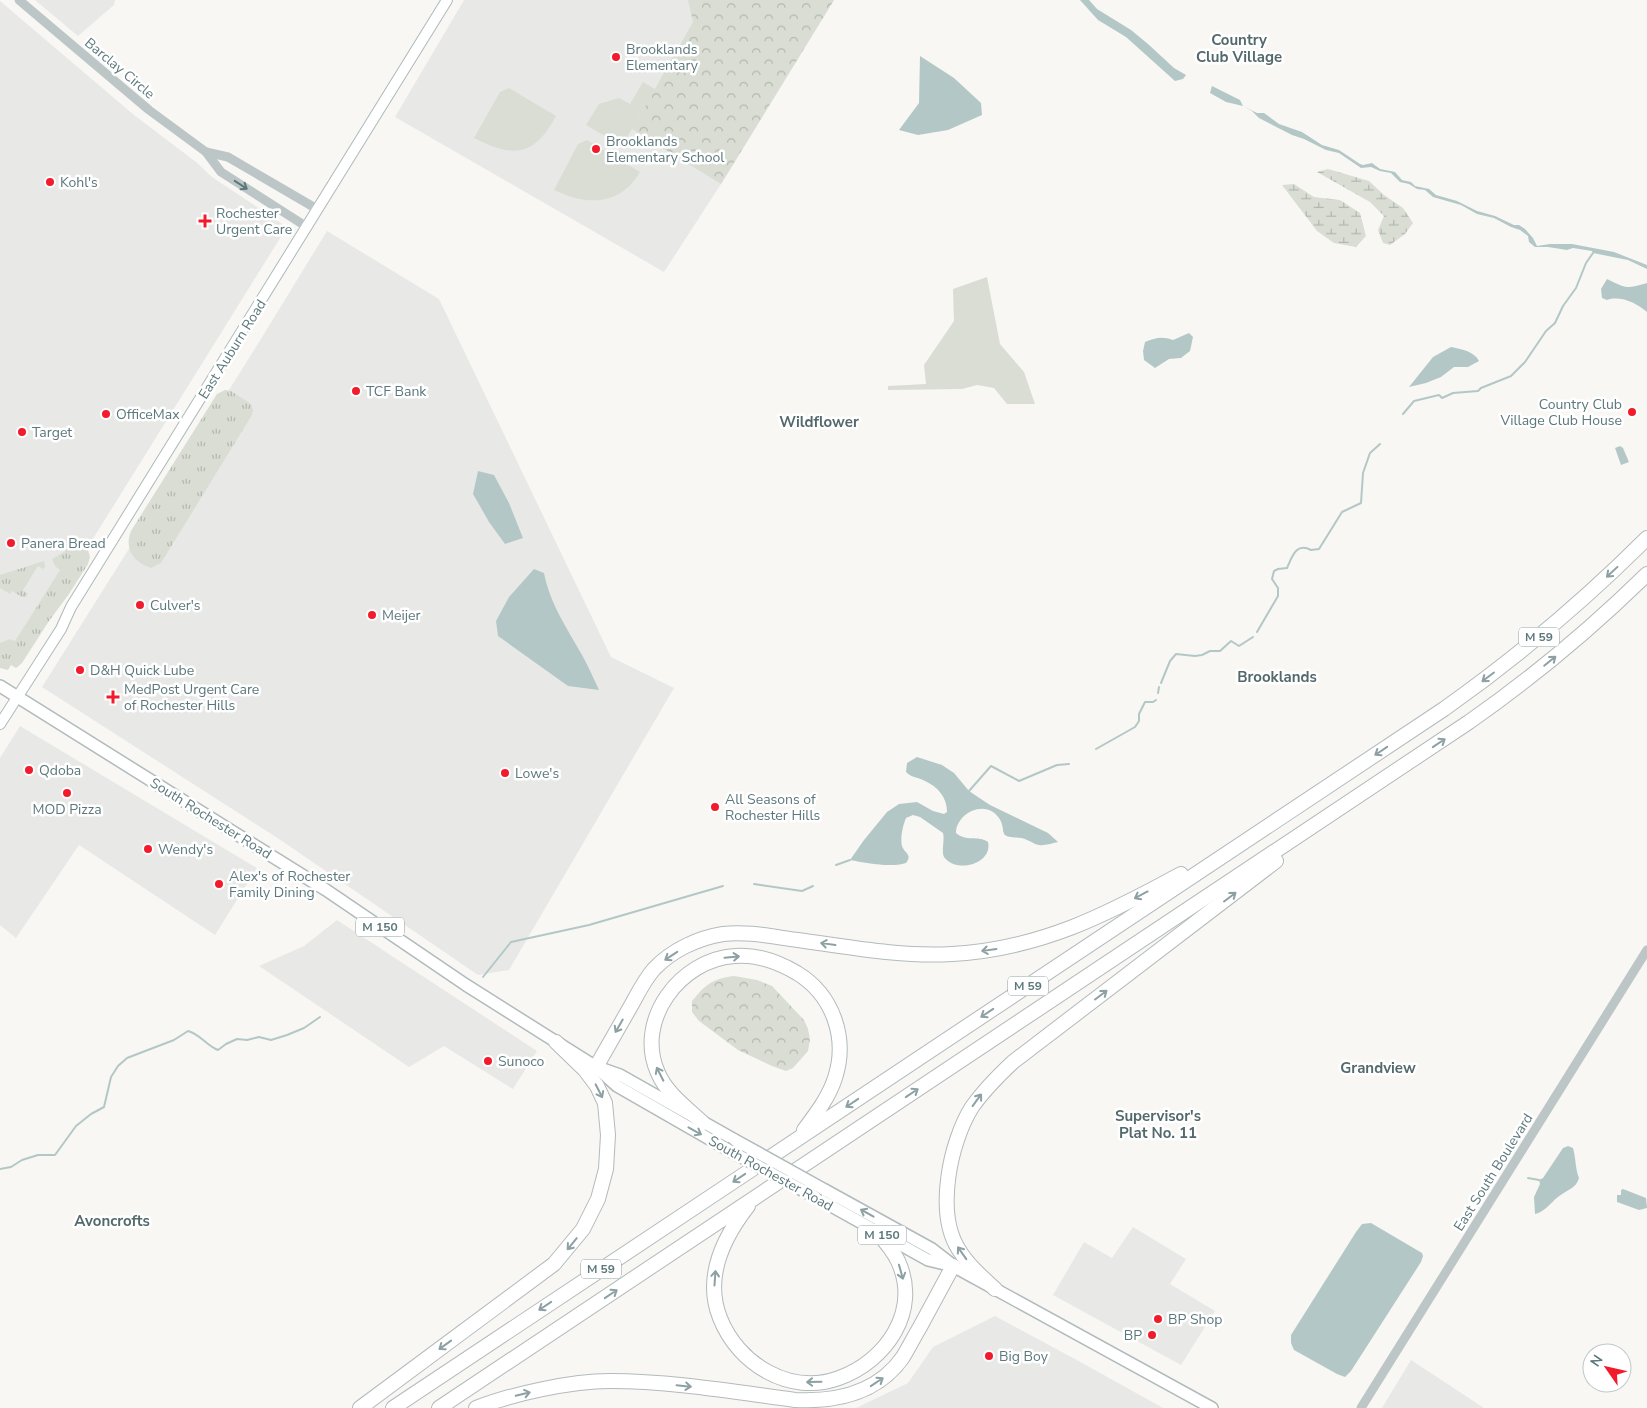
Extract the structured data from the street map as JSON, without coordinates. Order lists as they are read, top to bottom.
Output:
{
  "streets": {
    "highway": ["M 59"],
    "main road": ["East Auburn Road", "South Rochester Road", "M 150"],
    "street": ["Barclay Circle", "East South Boulevard"]
  },
  "crossings": [
    ["Barclay Circle", "East Auburn Road"],
    ["East Auburn Road", "South Rochester Road"]
  ],
  "districts": [
    "Country Club Village",
    "Wildflower",
    "Brooklands",
    "Grandview",
    "Supervisor's Plat No. 11",
    "Avoncrofts"
  ],
  "places": {
    "other": [
      "Brooklands Elementary",
      "Brooklands Elementary School",
      "Kohl's",
      "TCF Bank",
      "Country Club Village Club House",
      "OfficeMax",
      "Target",
      "Panera Bread",
      "Culver's",
      "Meijer",
      "D&H Quick Lube",
      "Qdoba",
      "Lowe's",
      "MOD Pizza",
      "All Seasons of Rochester Hills",
      "Wendy's",
      "Alex's of Rochester Family Dining",
      "Sunoco",
      "BP Shop",
      "BP",
      "Big Boy"
    ],
    "health": ["Rochester Urgent Care", "MedPost Urgent Care of Rochester Hills"]
  },
  "north": "top left"
}
